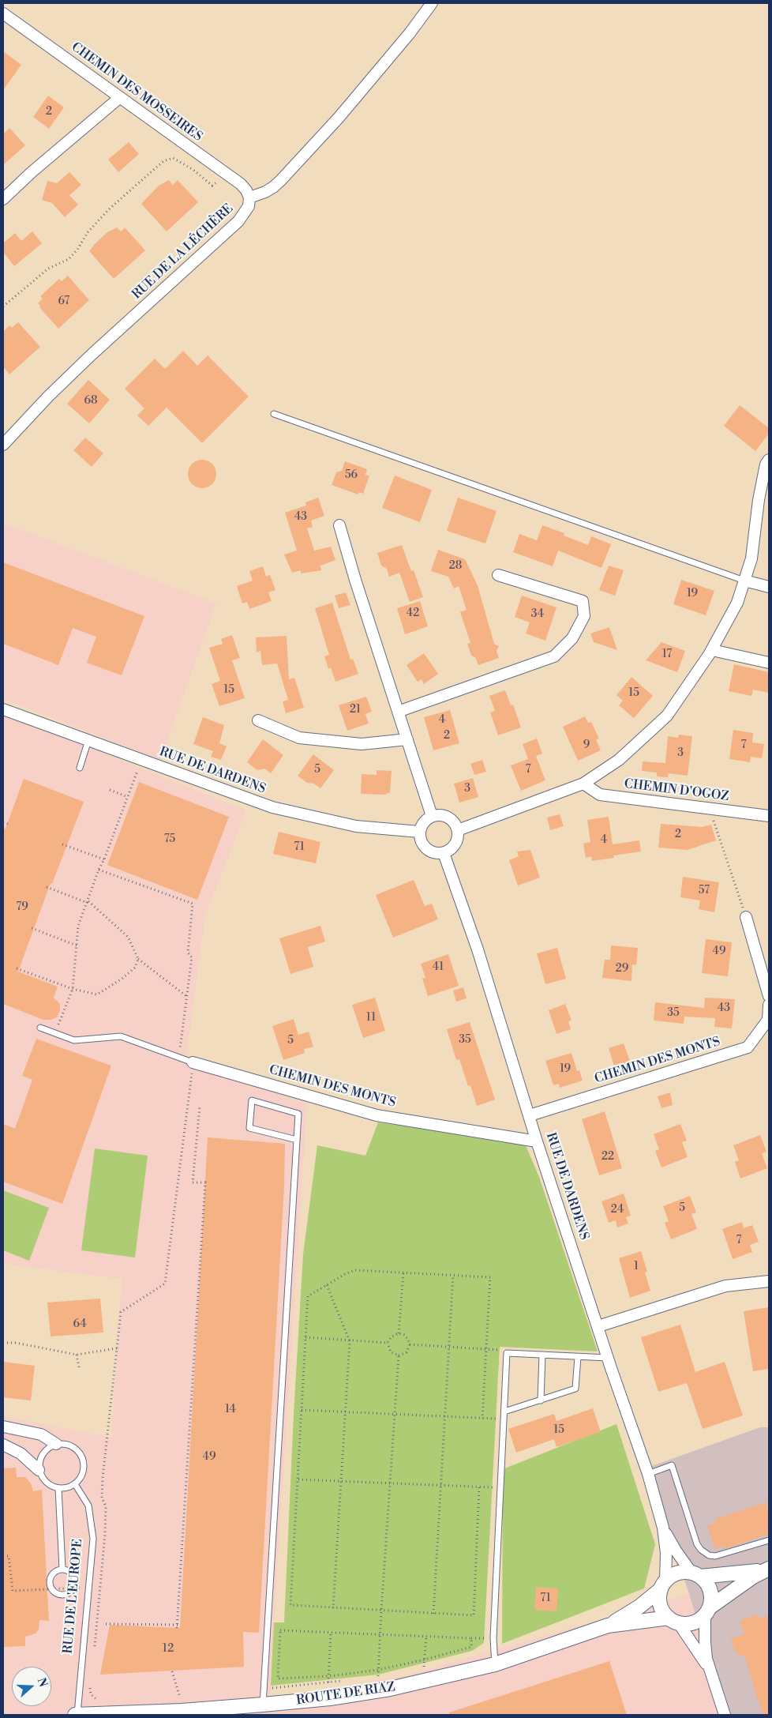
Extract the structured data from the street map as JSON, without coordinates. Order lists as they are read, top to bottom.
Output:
{
  "streets": {
    "street": [
      "CHEMIN DES MOSSEIRES",
      "RUE DE LA LÉCHÈRE",
      "RUE DE DARDENS",
      "CHEMIN D'OGOZ",
      "CHEMIN DES MONTS",
      "ROUTE DE RIAZ"
    ],
    "lane": ["RUE DE L'EUROPE"]
  },
  "crossings": [
    ["CHEMIN DES MOSSEIRES", "RUE DE LA LÉCHÈRE"],
    ["RUE DE DARDENS", "CHEMIN DES MONTS"],
    ["RUE DE DARDENS", "ROUTE DE RIAZ"],
    ["RUE DE L'EUROPE", "ROUTE DE RIAZ"]
  ],
  "house_numbers": [
    "2",
    "67",
    "68",
    "56",
    "43",
    "28",
    "19",
    "42",
    "34",
    "17",
    "15",
    "15",
    "21",
    "4",
    "2",
    "9",
    "7",
    "3",
    "5",
    "7",
    "3",
    "2",
    "75",
    "4",
    "71",
    "57",
    "79",
    "49",
    "41",
    "29",
    "43",
    "35",
    "11",
    "35",
    "5",
    "19",
    "22",
    "5",
    "24",
    "7",
    "1",
    "64",
    "14",
    "15",
    "49",
    "71",
    "12"
  ],
  "north": "right"
}
